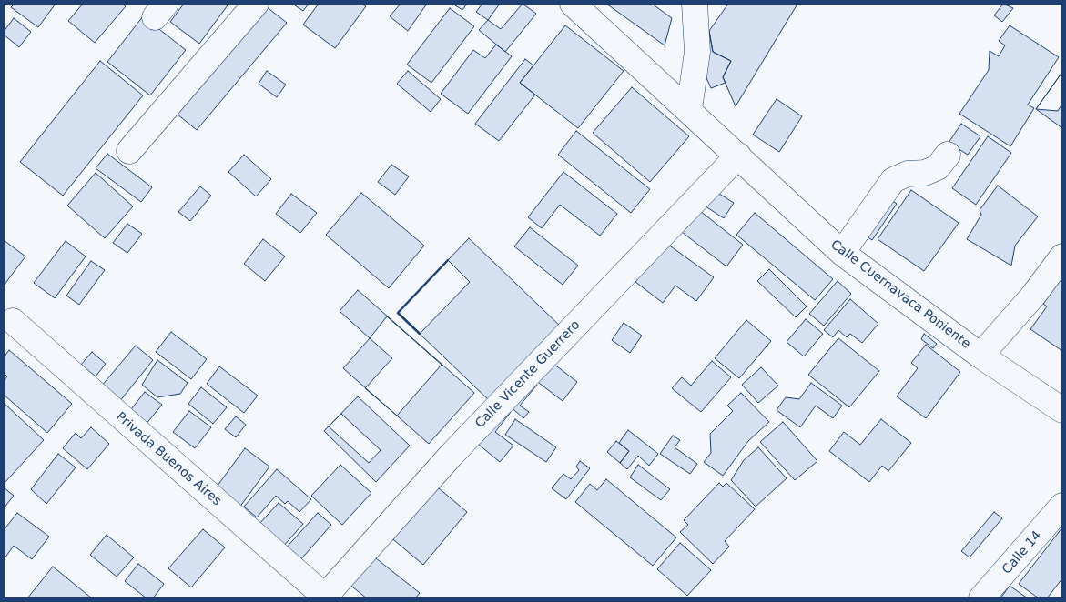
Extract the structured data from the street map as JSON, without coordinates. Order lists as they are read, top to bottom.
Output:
{
  "streets": {
    "street": [
      "Calle Cuernavaca Poniente",
      "Calle Vicente Guerrero",
      "Privada Buenos Aires",
      "Calle 14"
    ]
  },
  "crossings": [
    ["Calle Cuernavaca Poniente", "Calle Vicente Guerrero"],
    ["Calle Vicente Guerrero", "Privada Buenos Aires"]
  ]
}
